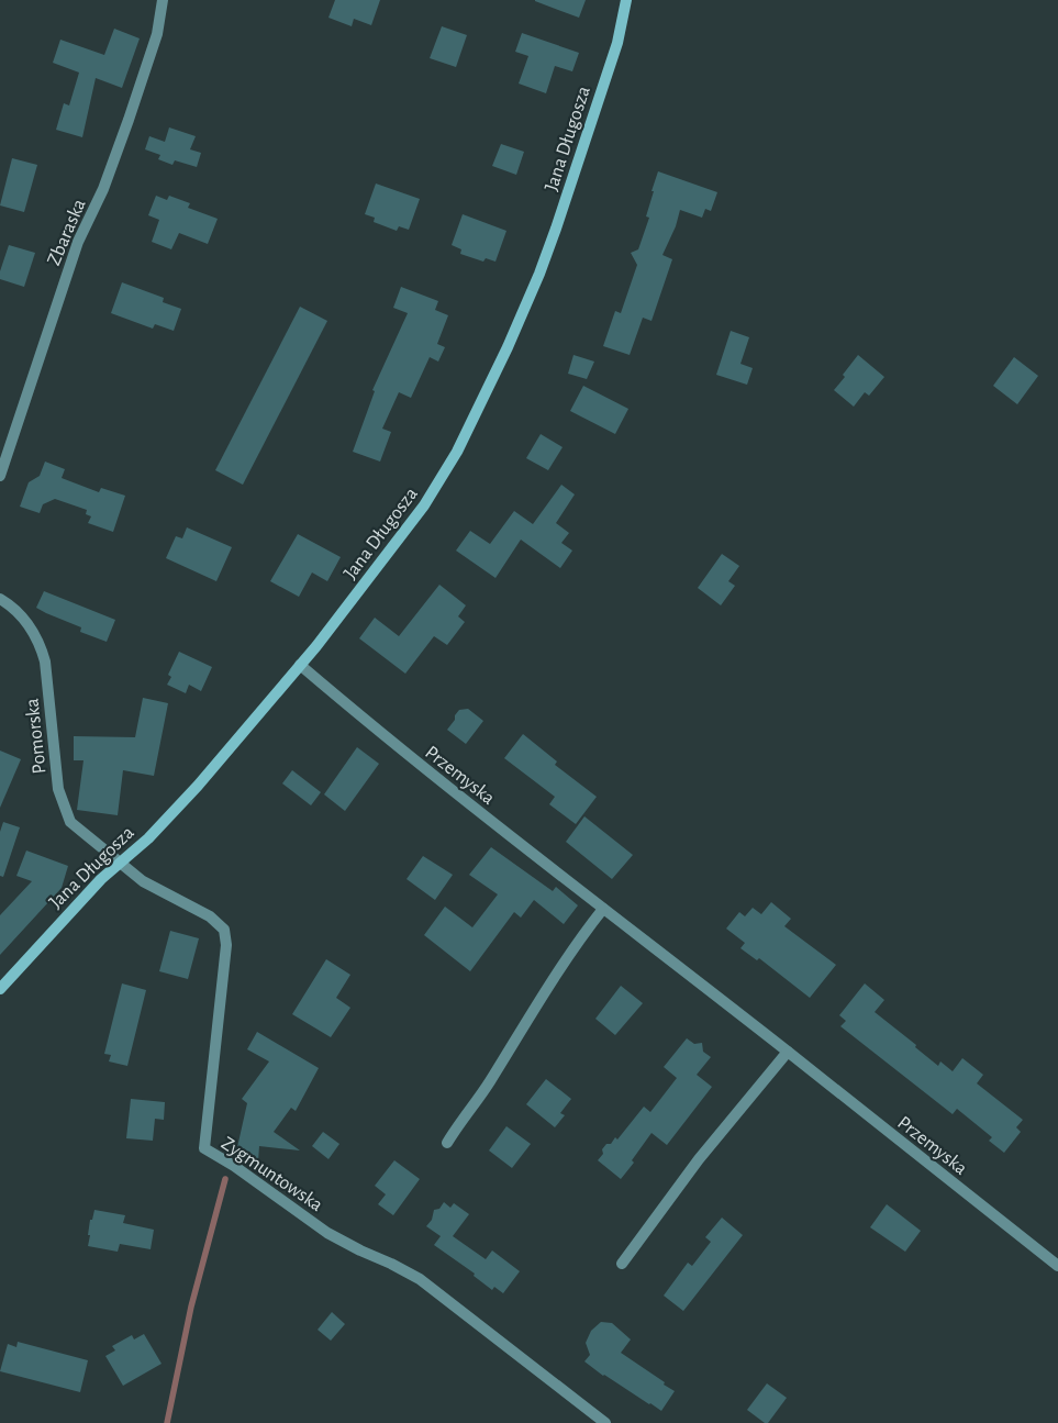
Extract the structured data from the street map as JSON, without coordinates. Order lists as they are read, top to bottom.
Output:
{
  "streets": {
    "street": [
      "Jana Długosza",
      "Zbaraska",
      "Pomorska",
      "Przemyska",
      "Zygmuntowska"
    ]
  },
  "crossings": [
    ["Jana Długosza", "Pomorska"],
    ["Jana Długosza", "Przemyska"],
    ["Jana Długosza", "Zygmuntowska"],
    ["Pomorska", "Zygmuntowska"]
  ]
}
